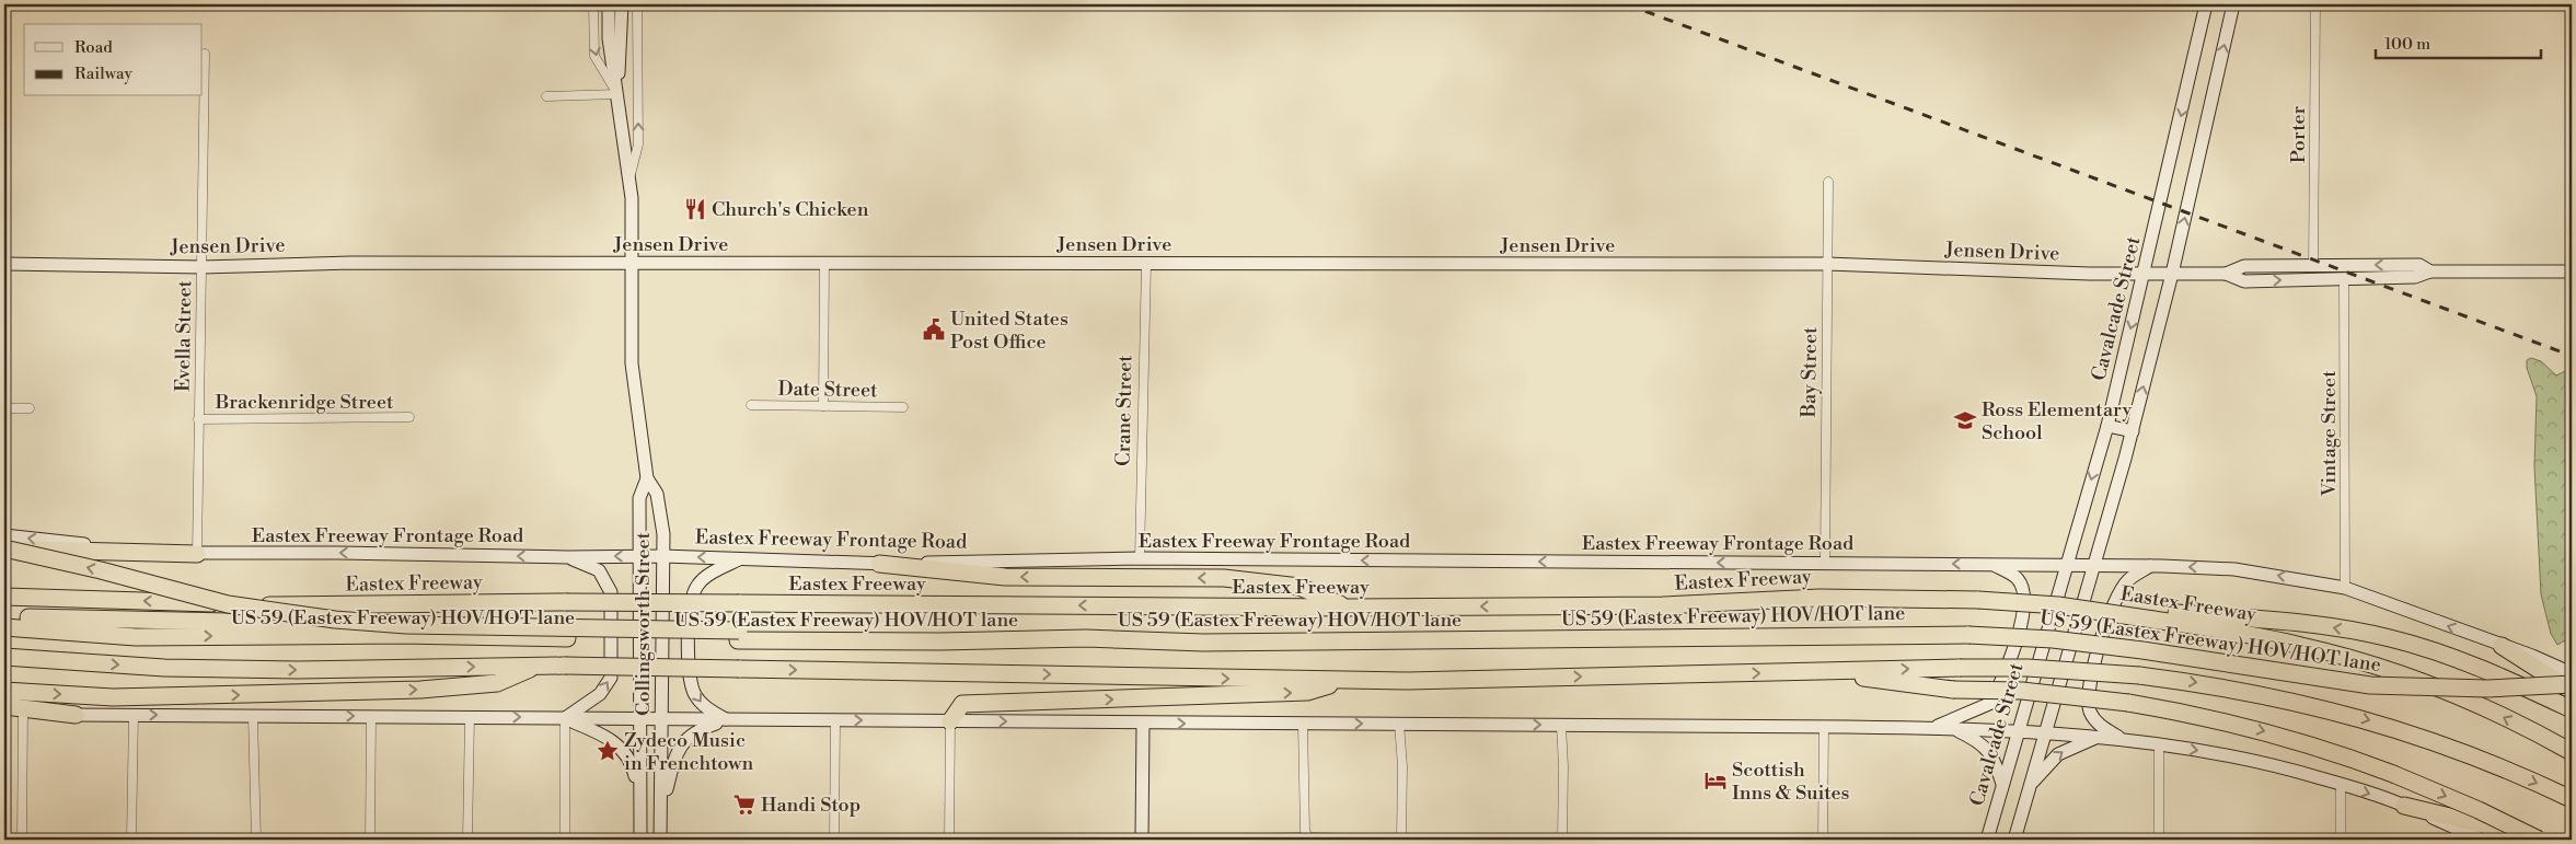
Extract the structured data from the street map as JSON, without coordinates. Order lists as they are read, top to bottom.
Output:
{
  "streets": {
    "highway": ["Eastex Freeway", "US 59 (Eastex Freeway) HOV/HOT lane"],
    "main road": [
      "Jensen Drive",
      "Cavalcade Street",
      "Eastex Freeway Frontage Road",
      "Collingsworth Street"
    ],
    "street": [
      "Porter",
      "Evella Street",
      "Bay Street",
      "Date Street",
      "Brackenridge Street",
      "Crane Street",
      "Vintage Street"
    ]
  },
  "crossings": [
    ["Porter", "Jensen Drive"],
    ["Jensen Drive", "Cavalcade Street"],
    ["Jensen Drive", "Evella Street"],
    ["Jensen Drive", "Bay Street"],
    ["Jensen Drive", "Crane Street"],
    ["Jensen Drive", "Vintage Street"],
    ["Jensen Drive", "Collingsworth Street"],
    ["Cavalcade Street", "Eastex Freeway Frontage Road"],
    ["Evella Street", "Brackenridge Street"],
    ["Evella Street", "Eastex Freeway Frontage Road"],
    ["Bay Street", "Eastex Freeway Frontage Road"],
    ["Crane Street", "Eastex Freeway Frontage Road"],
    ["Vintage Street", "Eastex Freeway Frontage Road"],
    ["Eastex Freeway Frontage Road", "Collingsworth Street"],
    ["Eastex Freeway", "US 59 (Eastex Freeway) HOV/HOT lane"]
  ],
  "one_way": ["Eastex Freeway Frontage Road"],
  "places": {
    "restaurant": ["Church's Chicken"],
    "public building": ["United States Post Office"],
    "school or university": ["Ross Elementary School"],
    "place": ["Zydeco Music in Frenchtown"],
    "hotel": ["Scottish Inns & Suites"],
    "supermarket": ["Handi Stop"]
  },
  "legend": ["Road", "Railway"],
  "scale_bar": "100 m"
}
